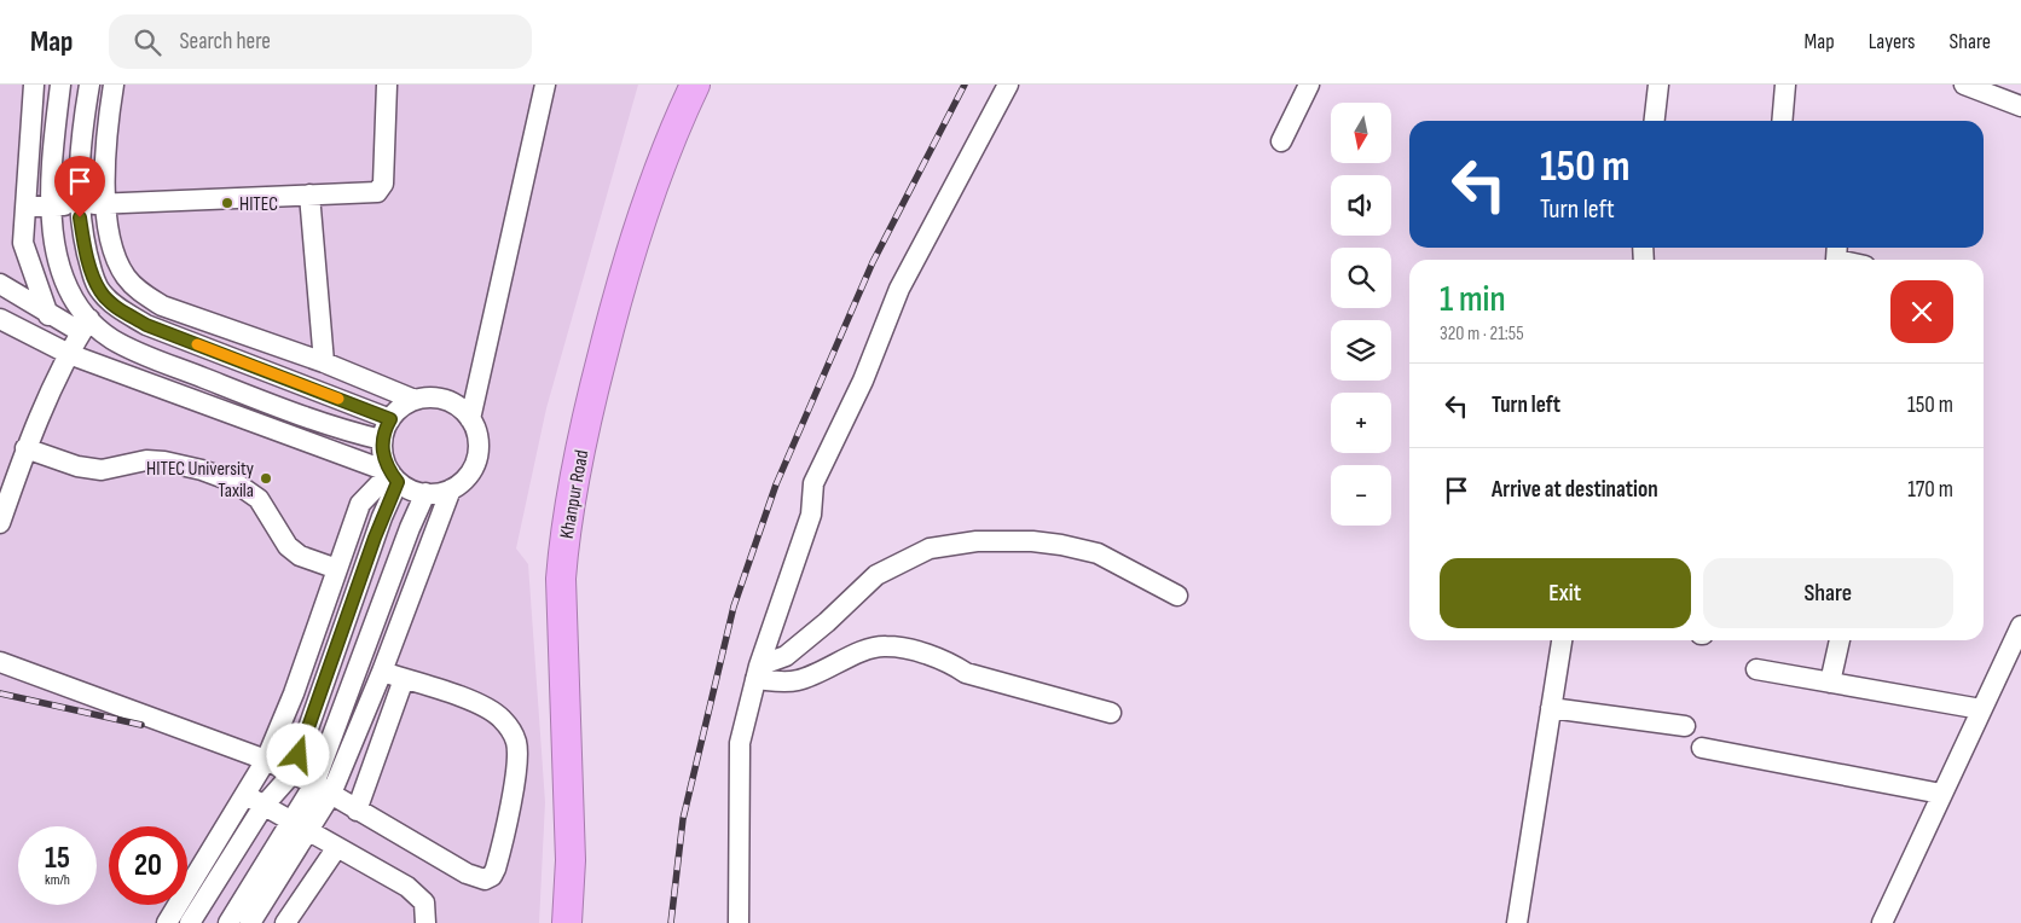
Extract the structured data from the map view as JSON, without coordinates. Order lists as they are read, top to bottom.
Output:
{
  "streets": {
    "highway": ["Khanpur Road"]
  },
  "places": ["HITEC", "HITEC University Taxila"],
  "north": "bottom",
  "page": {
    "header": "Map",
    "search": "Search here",
    "nav": ["Map", "Layers", "Share"],
    "map_buttons": ["+", "−"],
    "turn": ["150 m", "Turn left"],
    "heading": ["1 min", "320 m · 21:55"],
    "list": [
      {
        "name": "Turn left",
        "value": "150 m"
      },
      {
        "name": "Arrive at destination",
        "value": "170 m"
      }
    ],
    "buttons": ["Exit", "Share"],
    "speed": "15 km/h",
    "limit": "20"
  }
}
